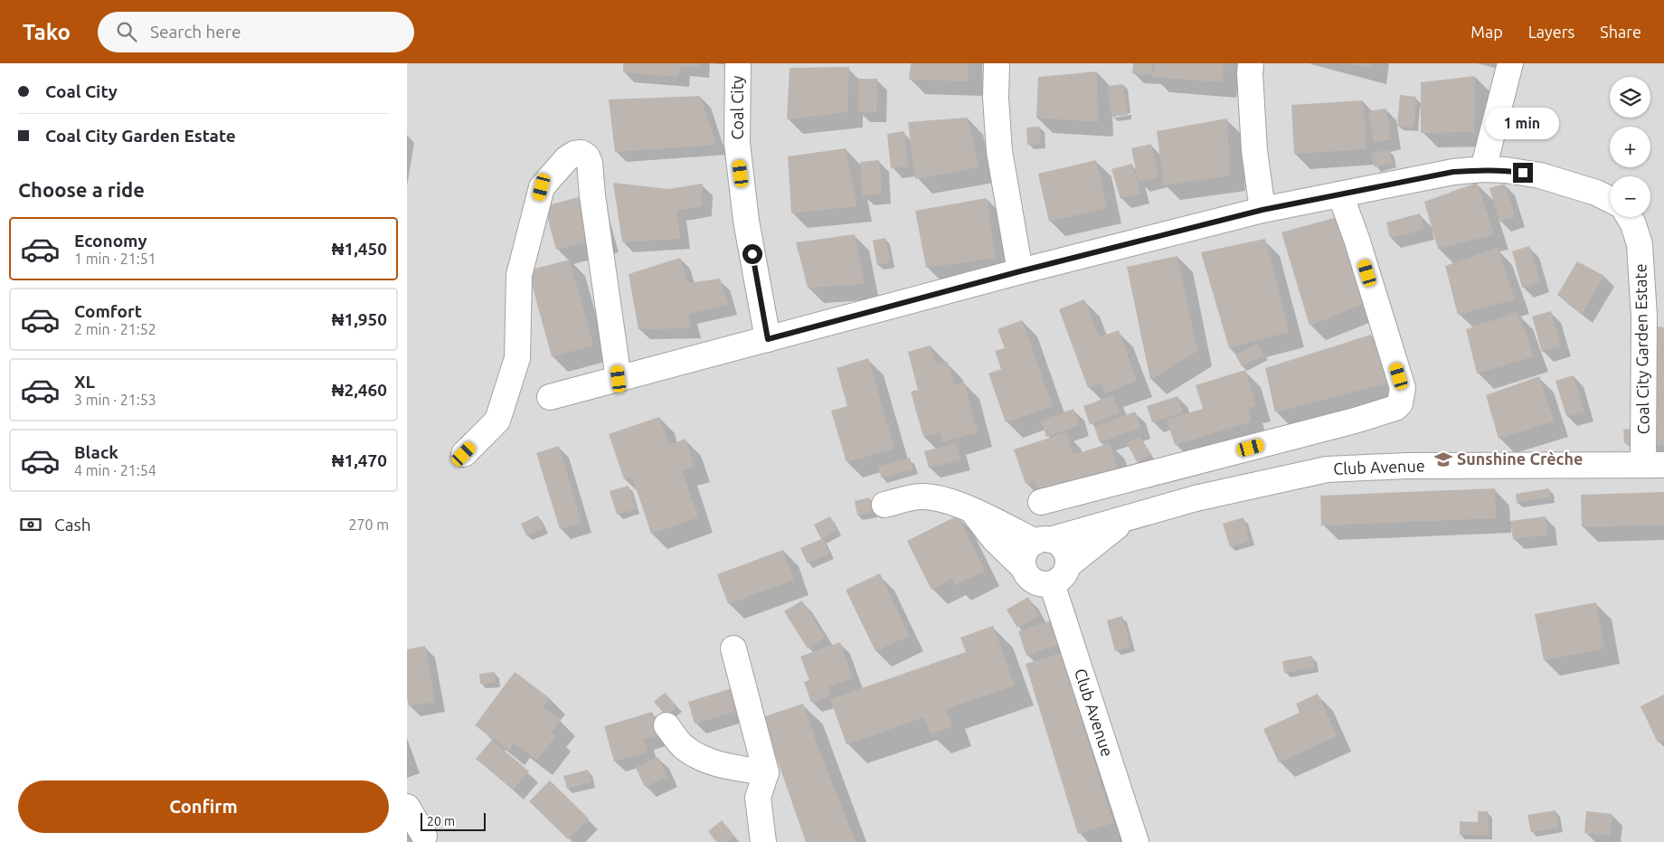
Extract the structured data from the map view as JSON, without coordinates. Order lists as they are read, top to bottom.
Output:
{
  "streets": {
    "street": ["Coal City", "Coal City Garden Estate", "Club Avenue"]
  },
  "crossings": [
    ["Coal City Garden Estate", "Club Avenue"]
  ],
  "places": {
    "school or university": ["Sunshine Crèche"]
  },
  "scale_bar": "20 m",
  "page": {
    "header": "Tako",
    "search": "Search here",
    "nav": ["Map", "Layers", "Share"],
    "banner": ["Coal City", "Coal City Garden Estate"],
    "map_buttons": ["+", "−"],
    "bubble": "1 min",
    "heading": "Choose a ride",
    "list": [
      {
        "name": "Economy",
        "note": "1 min · 21:51",
        "value": "₦1,450"
      },
      {
        "name": "Comfort",
        "note": "2 min · 21:52",
        "value": "₦1,950"
      },
      {
        "name": "XL",
        "note": "3 min · 21:53",
        "value": "₦2,460"
      },
      {
        "name": "Black",
        "note": "4 min · 21:54",
        "value": "₦1,470"
      }
    ],
    "pay": ["Cash", "270 m"],
    "buttons": "Confirm",
    "scale": "20 m"
  }
}
